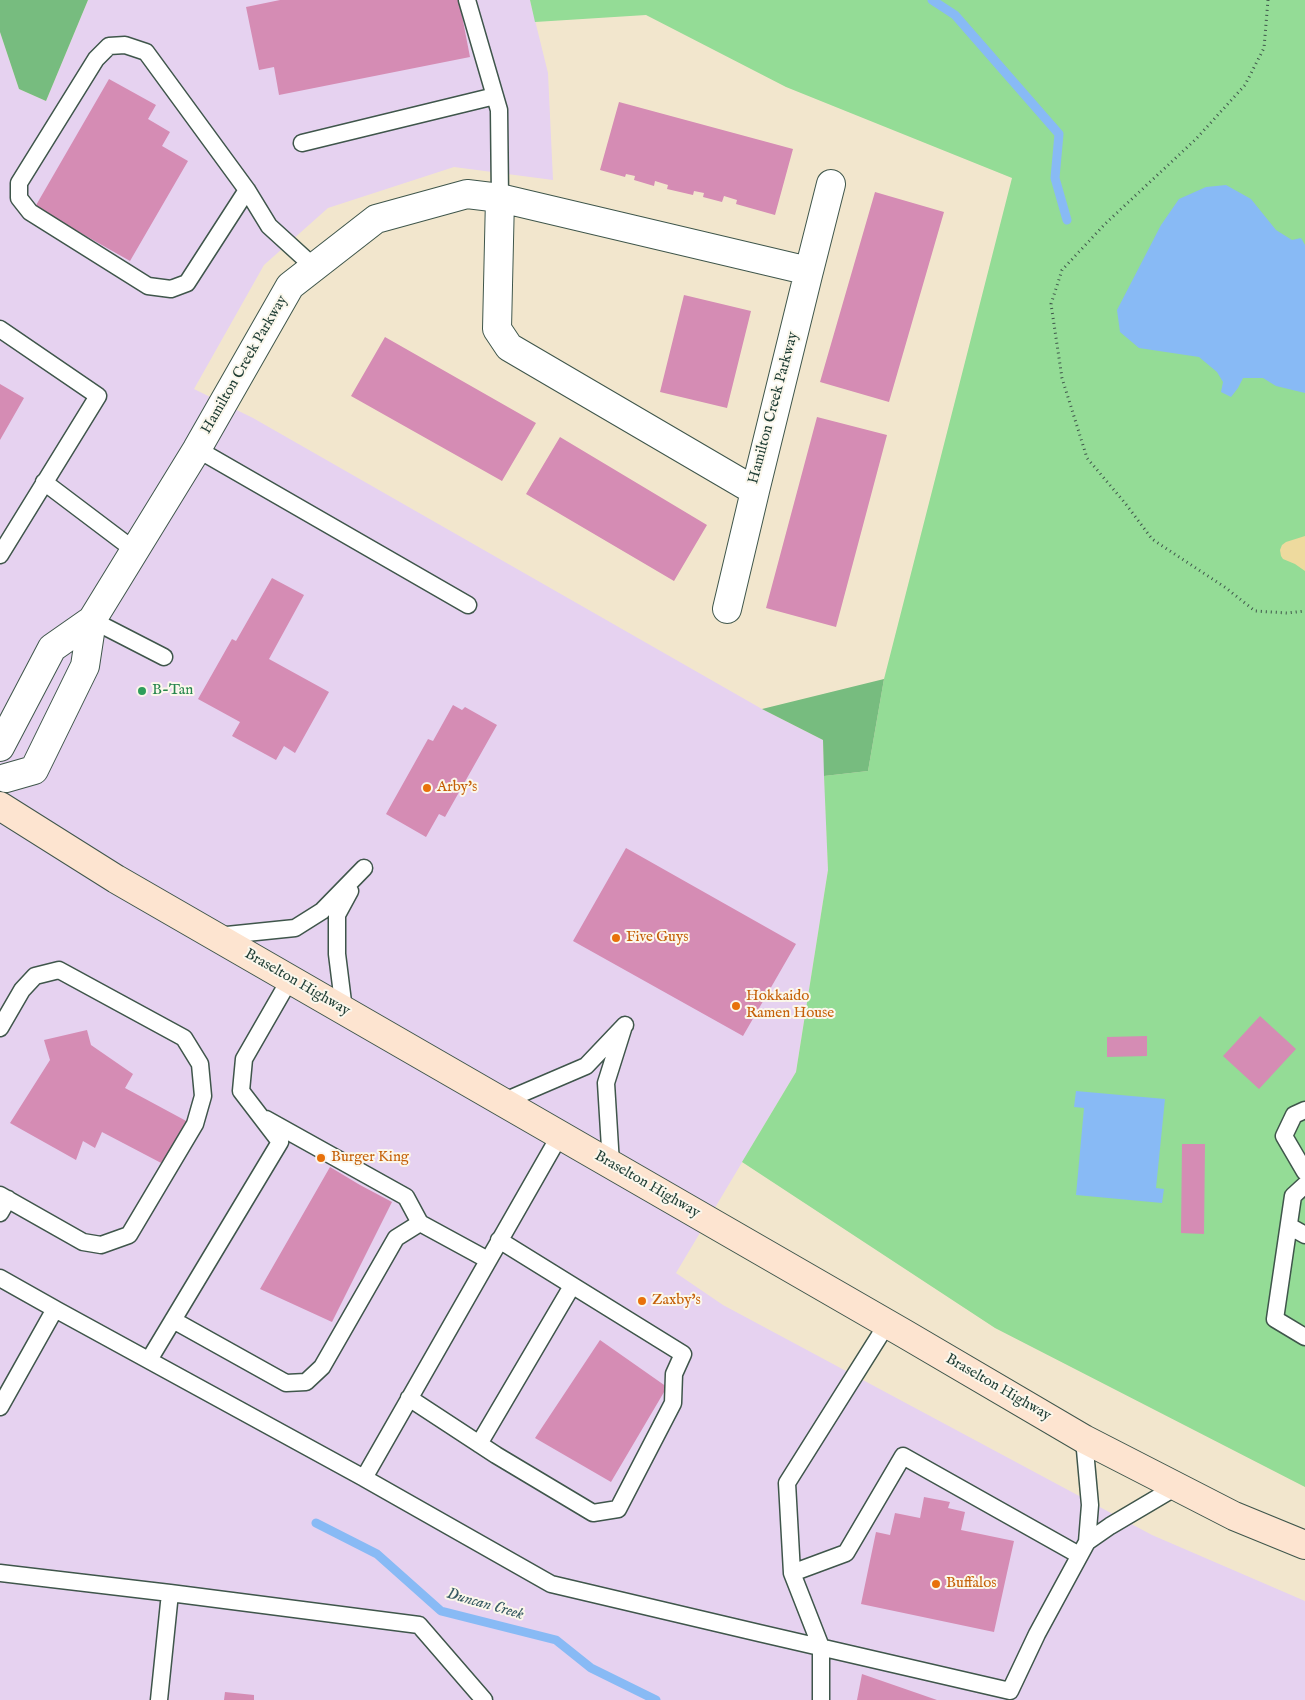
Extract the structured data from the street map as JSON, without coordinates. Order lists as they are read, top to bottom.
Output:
{
  "streets": {
    "main road": ["Braselton Highway"],
    "street": ["Hamilton Creek Parkway"]
  },
  "water": ["Duncan Creek"],
  "places": [
    "B-Tan",
    "Arby's",
    "Five Guys",
    "Hokkaido Ramen House",
    "Burger King",
    "Zaxby's",
    "Buffalos"
  ]
}
